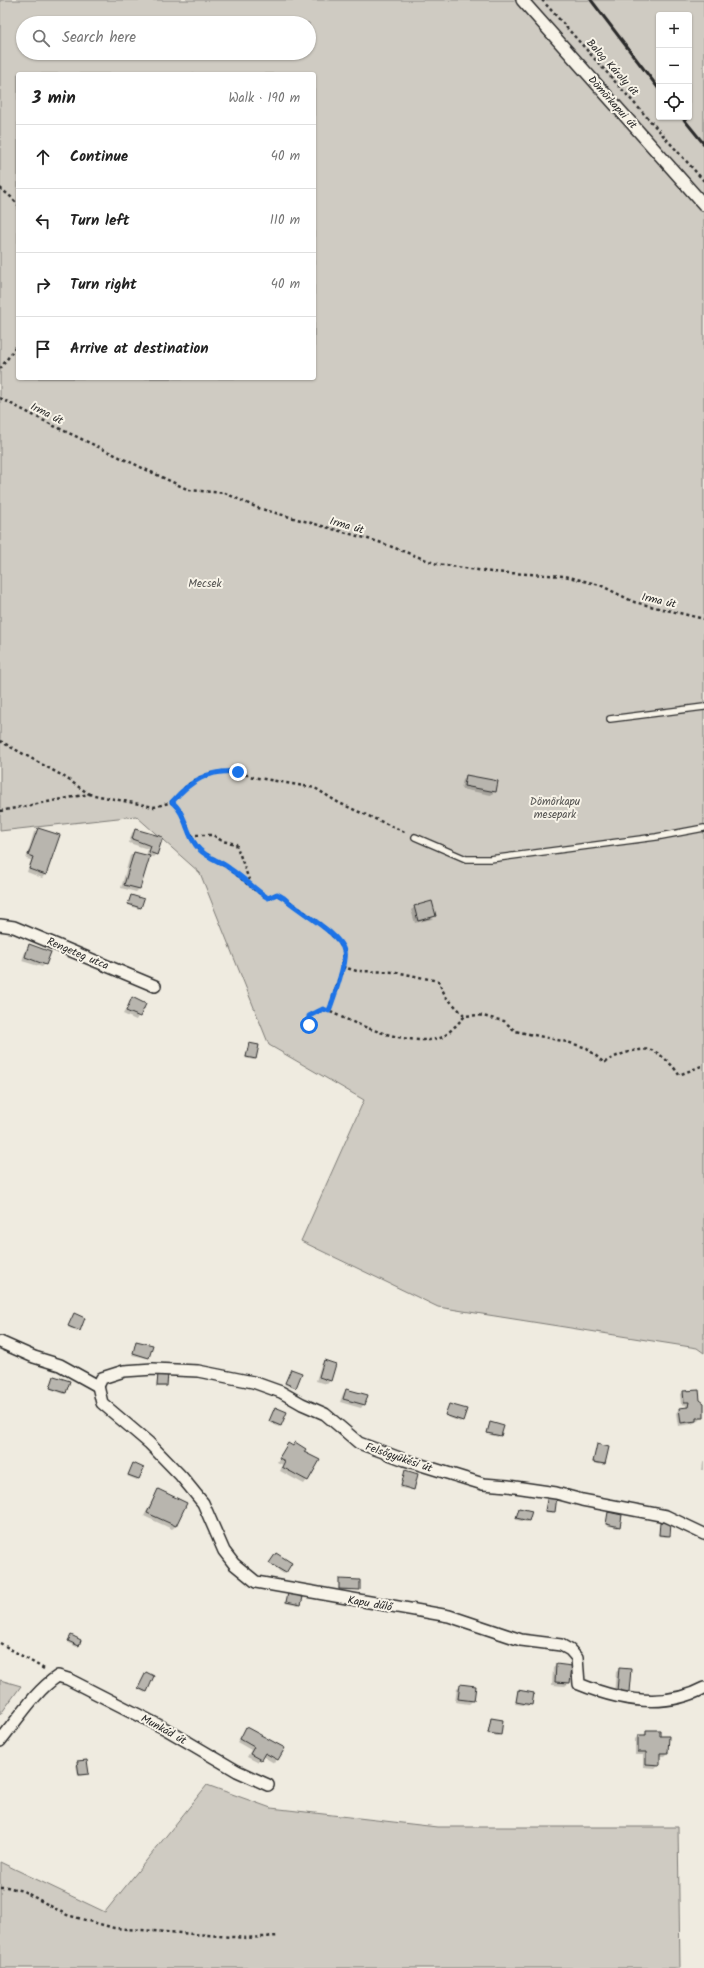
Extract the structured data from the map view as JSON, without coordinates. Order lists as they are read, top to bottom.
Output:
{
  "streets": {
    "street": [
      "Dömörkapui út",
      "Rengeteg utca",
      "Felsőgyükési út",
      "Kapu dűlő",
      "Munkád út"
    ],
    "path": ["Balog Károly út", "Irma út"]
  },
  "crossings": [
    ["Felsőgyükési út", "Kapu dűlő"]
  ],
  "parks": ["Mecsek", "Dömörkapu mesepark"],
  "page": {
    "map_buttons": ["+", "−"],
    "search": "Search here",
    "heading": ["3 min", "Walk · 190 m"],
    "list": [
      ["Continue", "40 m"],
      ["Turn left", "110 m"],
      ["Turn right", "40 m"],
      "Arrive at destination"
    ]
  }
}
